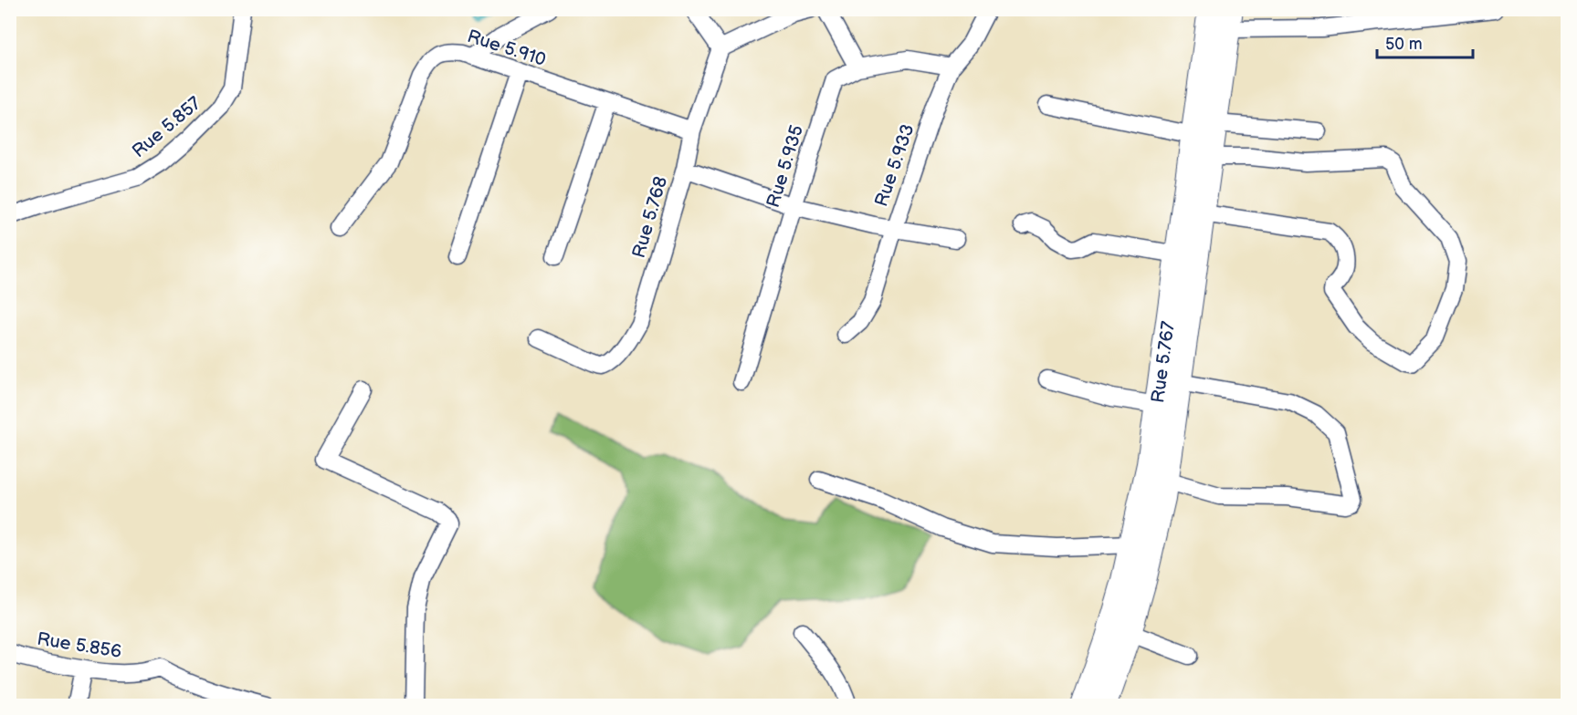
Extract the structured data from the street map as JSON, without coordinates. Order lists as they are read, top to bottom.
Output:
{
  "streets": {
    "highway": ["Rue 5.767"],
    "street": [
      "Rue 5.910",
      "Rue 5.857",
      "Rue 5.933",
      "Rue 5.935",
      "Rue 5.768",
      "Rue 5.856"
    ]
  },
  "crossings": [
    ["Rue 5.910", "Rue 5.768"],
    ["Rue 5.933", "Rue 5.935"]
  ],
  "scale_bar": "50 m"
}
